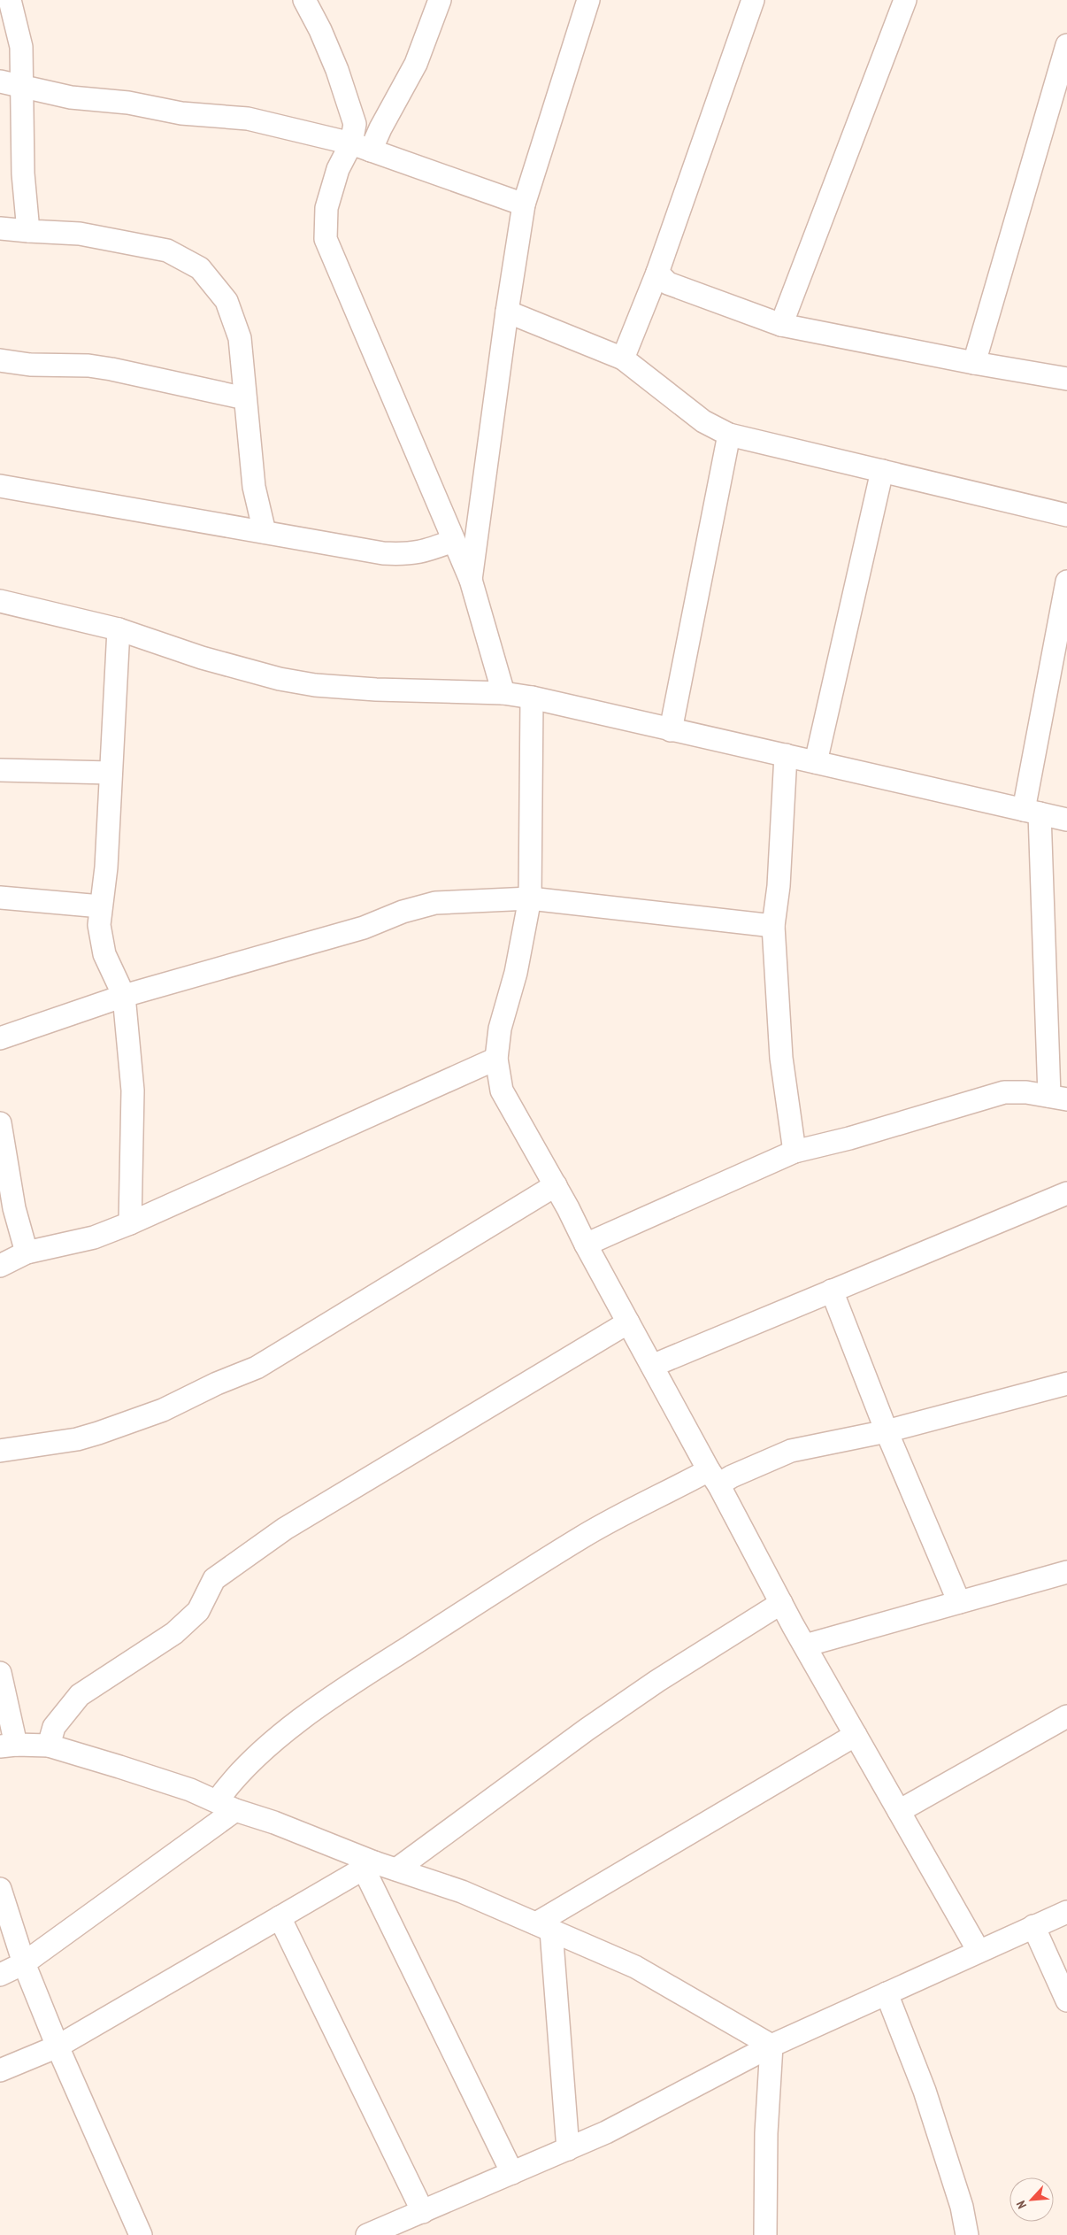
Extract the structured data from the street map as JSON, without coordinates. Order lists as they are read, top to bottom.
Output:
{
  "north": "bottom left"
}
